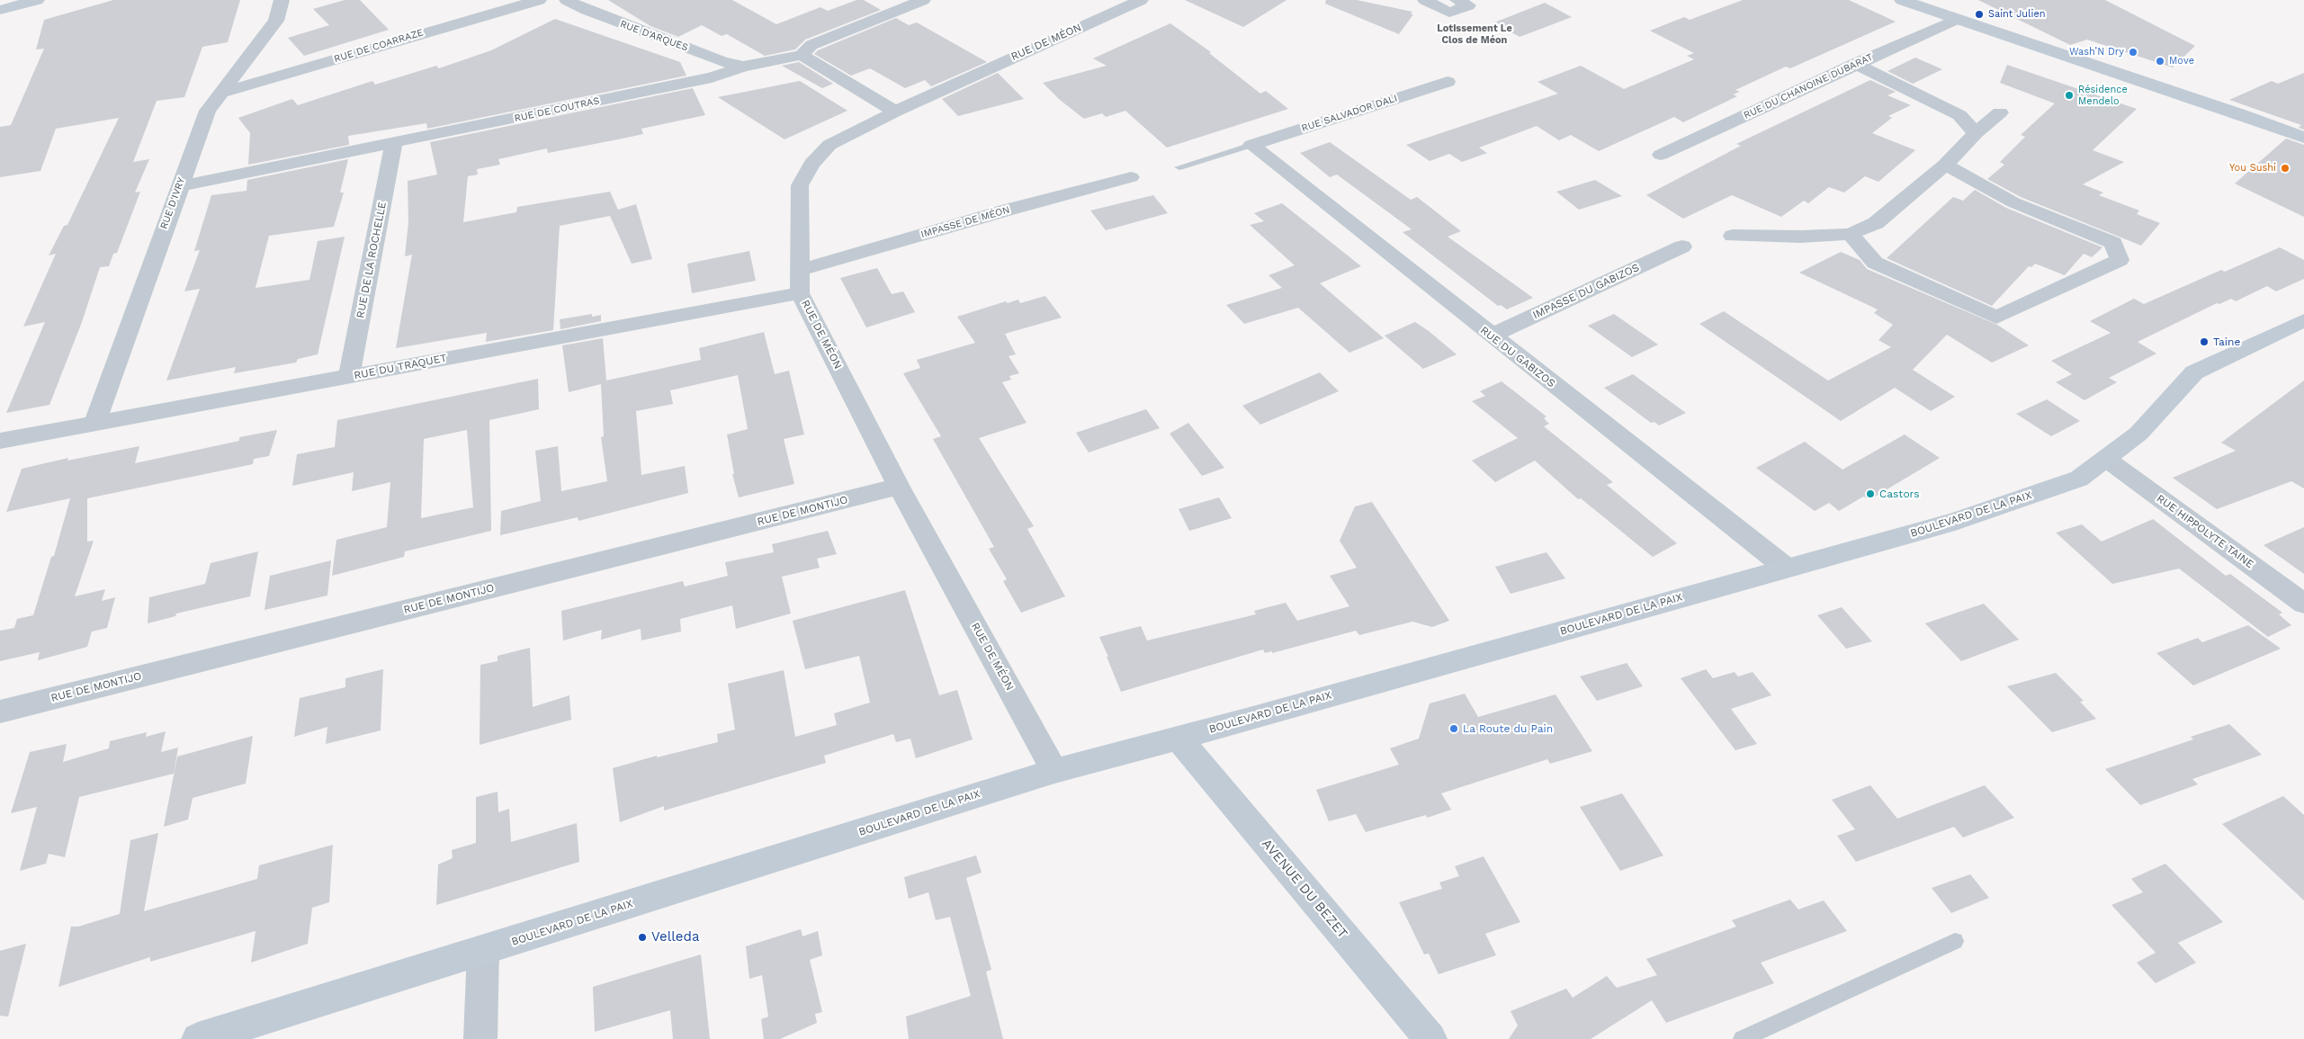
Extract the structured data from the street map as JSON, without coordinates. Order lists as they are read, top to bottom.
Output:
{
  "streets": {
    "main road": ["BOULEVARD DE LA PAIX", "AVENUE DU BEZET"],
    "street": [
      "RUE D'ARQUES",
      "RUE DE MÉON",
      "RUE DE COARRAZE",
      "RUE DU CHANOINE DUBARAT",
      "RUE DE COUTRAS",
      "RUE SALVADOR DALI",
      "RUE D'IVRY",
      "IMPASSE DE MÉON",
      "RUE DE LA ROCHELLE",
      "IMPASSE DU GABIZOS",
      "RUE DU GABIZOS",
      "RUE DU TRAQUET",
      "RUE DE MONTIJO",
      "RUE HIPPOLYTE TAINE"
    ]
  },
  "crossings": [
    ["RUE D'ARQUES", "RUE DE COUTRAS"],
    ["RUE DE MÉON", "IMPASSE DE MÉON"],
    ["RUE DE MÉON", "RUE DU TRAQUET"],
    ["RUE DE MÉON", "RUE DE MONTIJO"],
    ["RUE DE MÉON", "BOULEVARD DE LA PAIX"],
    ["RUE DE COARRAZE", "RUE D'IVRY"],
    ["RUE DE COUTRAS", "RUE D'IVRY"],
    ["RUE DE COUTRAS", "RUE DE LA ROCHELLE"],
    ["RUE SALVADOR DALI", "RUE DU GABIZOS"],
    ["RUE D'IVRY", "RUE DU TRAQUET"],
    ["RUE DE LA ROCHELLE", "RUE DU TRAQUET"],
    ["IMPASSE DU GABIZOS", "RUE DU GABIZOS"],
    ["RUE DU GABIZOS", "BOULEVARD DE LA PAIX"],
    ["BOULEVARD DE LA PAIX", "RUE HIPPOLYTE TAINE"],
    ["BOULEVARD DE LA PAIX", "AVENUE DU BEZET"]
  ],
  "districts": ["Lotissement Le Clos de Méon"],
  "places": [
    "Saint Julien",
    "Wash’N Dry",
    "Move",
    "Résidence Mendelo",
    "You Sushi",
    "Taine",
    "Castors",
    "La Route du Pain",
    "Velleda"
  ]
}
